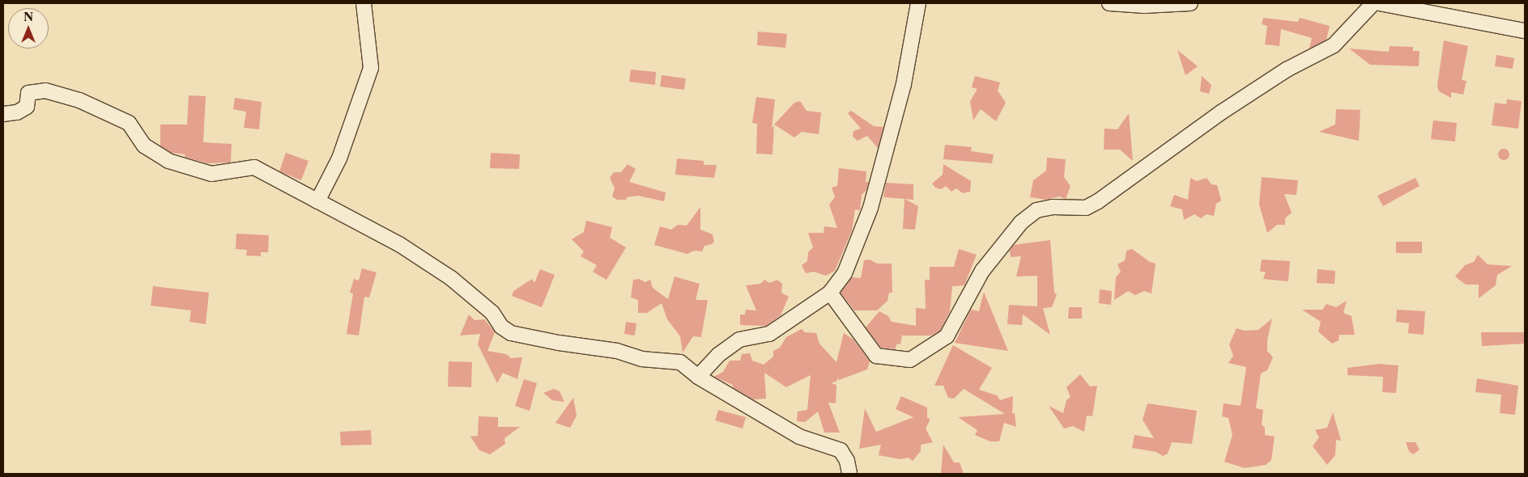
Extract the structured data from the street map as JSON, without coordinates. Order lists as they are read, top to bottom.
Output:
{
  "north": "top"
}
